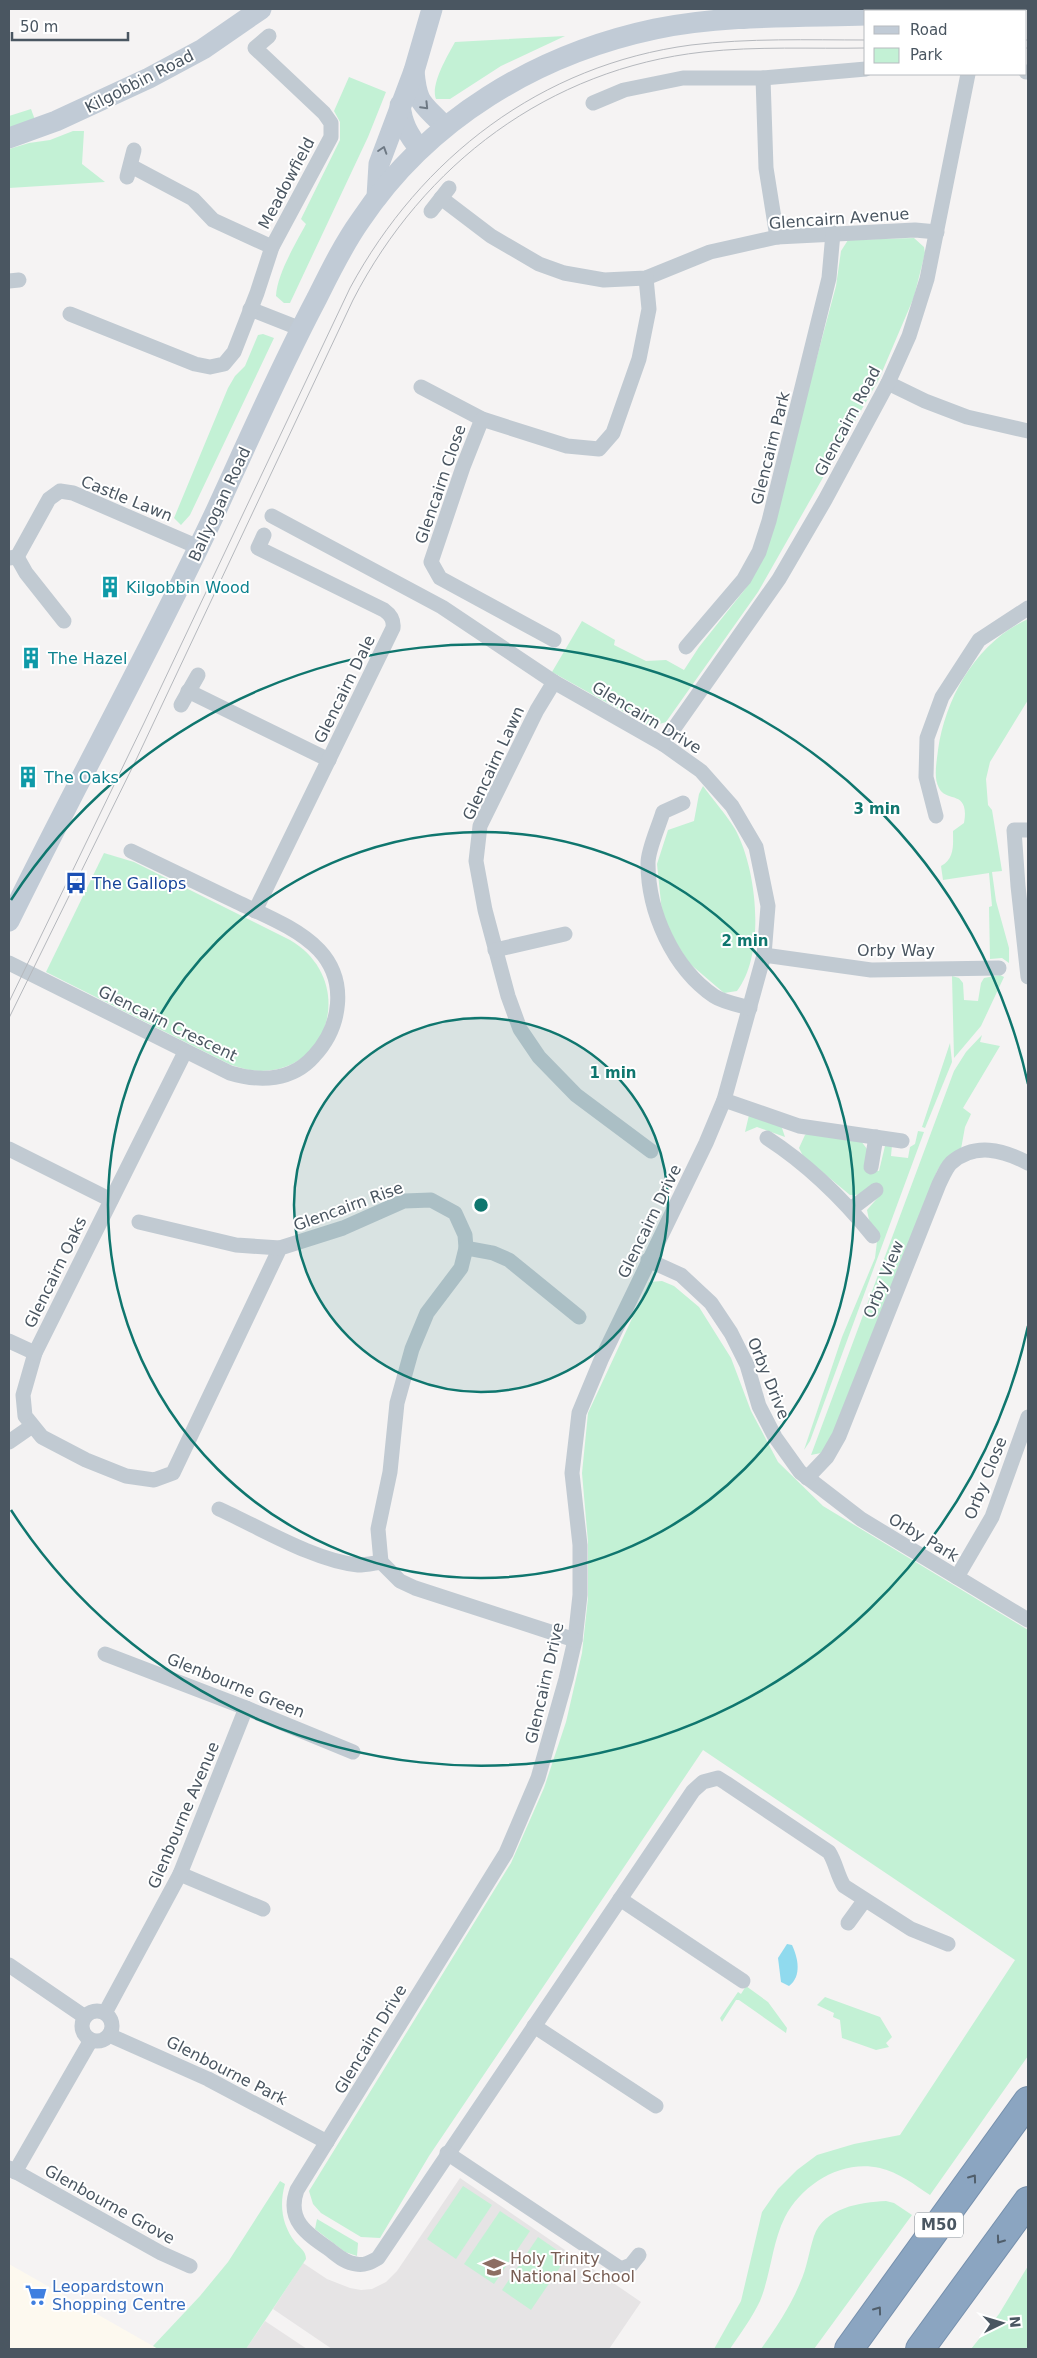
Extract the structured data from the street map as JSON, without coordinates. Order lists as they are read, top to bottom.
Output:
{
  "streets": {
    "highway": ["M50"],
    "street": [
      "Kilgobbin Road",
      "Meadowfield",
      "Glencairn Avenue",
      "Glencairn Road",
      "Glencairn Park",
      "Glencairn Close",
      "Castle Lawn",
      "Ballyogan Road",
      "Glencairn Dale",
      "Glencairn Drive",
      "Glencairn Lawn",
      "Orby Way",
      "Glencairn Crescent",
      "Glencairn Rise",
      "Glencairn Oaks",
      "Orby View",
      "Orby Drive",
      "Orby Close",
      "Orby Park",
      "Glenbourne Green",
      "Glenbourne Avenue",
      "Glenbourne Park",
      "Glenbourne Grove"
    ]
  },
  "crossings": [
    ["Glencairn Avenue", "Glencairn Road"],
    ["Glencairn Avenue", "Glencairn Park"],
    ["Glencairn Road", "Glencairn Drive"],
    ["Castle Lawn", "Ballyogan Road"],
    ["Glencairn Dale", "Glencairn Crescent"],
    ["Glencairn Drive", "Glencairn Lawn"],
    ["Glencairn Drive", "Orby Way"],
    ["Glencairn Drive", "Orby Drive"],
    ["Glencairn Drive", "Glenbourne Park"],
    ["Glencairn Crescent", "Glencairn Oaks"],
    ["Glencairn Rise", "Glencairn Oaks"],
    ["Orby View", "Orby Drive"],
    ["Orby View", "Orby Park"],
    ["Orby Drive", "Orby Park"],
    ["Orby Close", "Orby Park"],
    ["Glenbourne Green", "Glenbourne Avenue"],
    ["Glenbourne Avenue", "Glenbourne Park"]
  ],
  "places": {
    "building": ["Kilgobbin Wood", "The Hazel", "The Oaks"],
    "bus stop": ["The Gallops"],
    "school or university": ["Holy Trinity National School"],
    "supermarket": ["Leopardstown Shopping Centre"]
  },
  "legend": ["Road", "Park"],
  "scale_bar": "50 m",
  "north": "right",
  "rings": ["3 min", "2 min", "1 min"]
}
